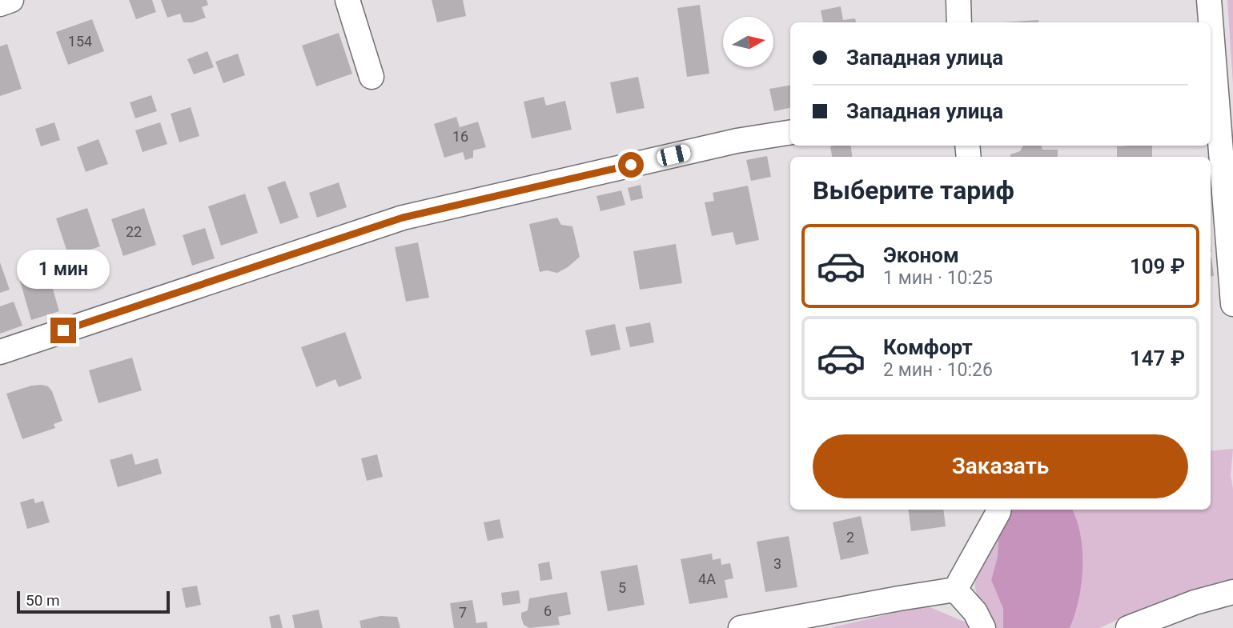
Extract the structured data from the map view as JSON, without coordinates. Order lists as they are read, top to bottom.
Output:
{
  "house_numbers": [
    "154",
    "16",
    "22",
    "2",
    "3",
    "4А",
    "5",
    "6",
    "7"
  ],
  "scale_bar": "50 m",
  "north": "right",
  "page": {
    "banner": ["Западная улица", "Западная улица"],
    "heading": "Выберите тариф",
    "list": [
      {
        "name": "Эконом",
        "note": "1 мин · 10:25",
        "value": "109 ₽"
      },
      {
        "name": "Комфорт",
        "note": "2 мин · 10:26",
        "value": "147 ₽"
      }
    ],
    "bubble": "1 мин",
    "buttons": "Заказать",
    "scale": "50 m"
  }
}
